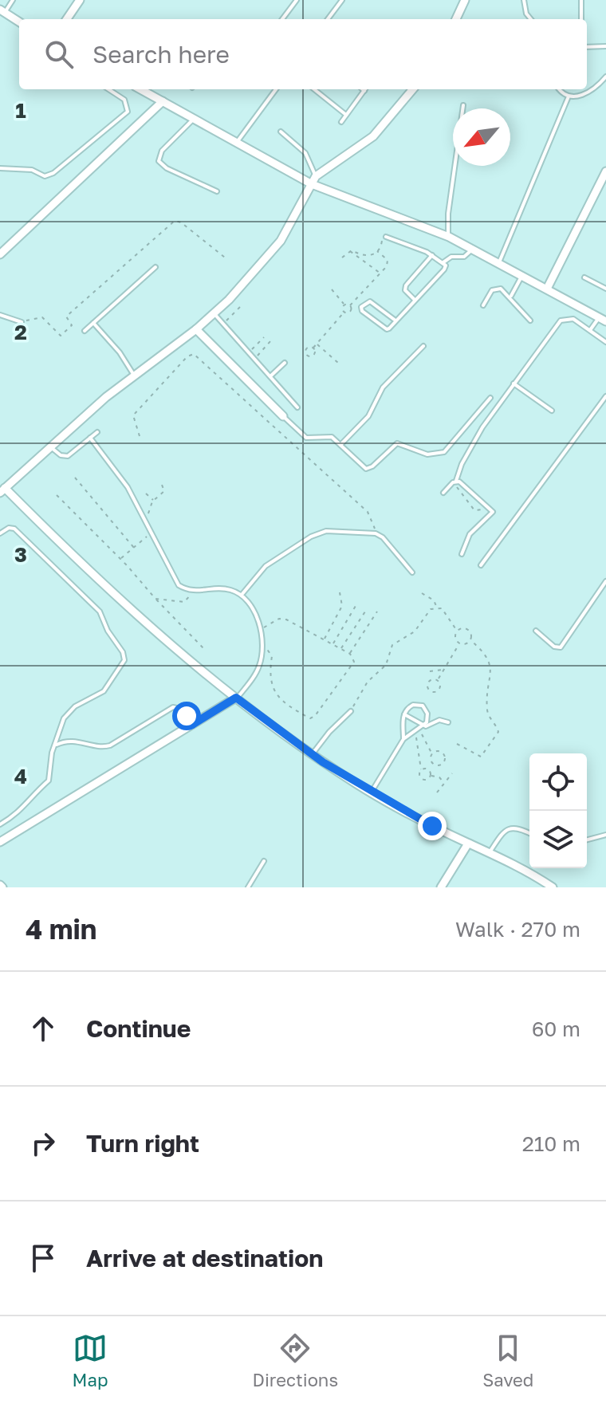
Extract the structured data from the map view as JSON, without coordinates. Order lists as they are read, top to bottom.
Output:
{
  "north": "bottom left",
  "page": {
    "search": "Search here",
    "heading": ["4 min", "Walk · 270 m"],
    "list": [
      ["Continue", "60 m"],
      ["Turn right", "210 m"],
      "Arrive at destination"
    ],
    "nav": ["Map", "Directions", "Saved"]
  },
  "grid": {
    "rows": [
      "1",
      "2",
      "3",
      "4"
    ]
  }
}
